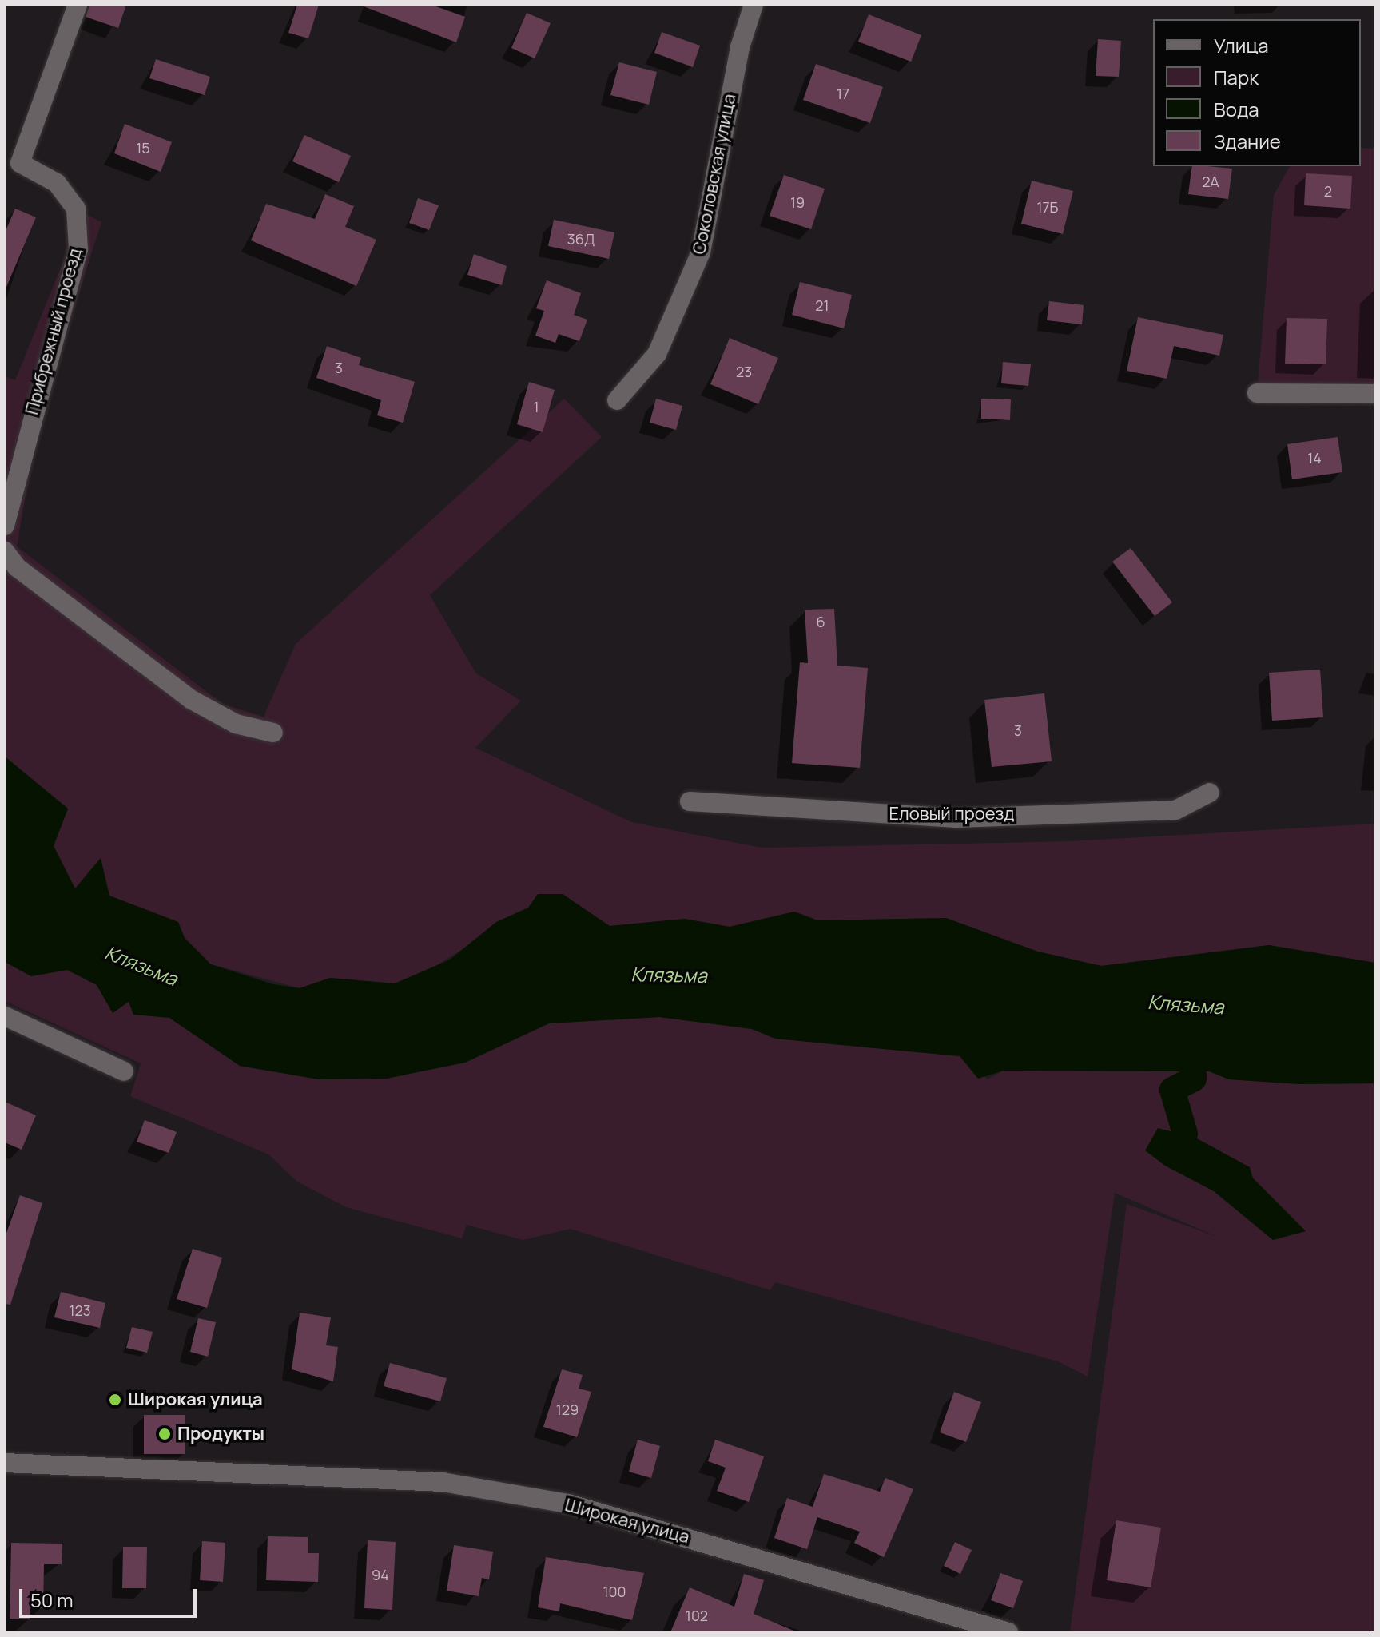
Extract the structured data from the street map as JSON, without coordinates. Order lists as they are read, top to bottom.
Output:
{
  "streets": {
    "street": [
      "Соколовская улица",
      "Прибрежный проезд",
      "Еловый проезд",
      "Широкая улица"
    ]
  },
  "water": ["Клязьма"],
  "places": ["Широкая улица", "Продукты"],
  "house_numbers": [
    "17",
    "15",
    "2А",
    "2",
    "19",
    "17Б",
    "36Д",
    "21",
    "3",
    "23",
    "1",
    "14",
    "6",
    "3",
    "123",
    "129",
    "94",
    "100",
    "102"
  ],
  "legend": [
    "Улица",
    "Парк",
    "Вода",
    "Здание"
  ],
  "scale_bar": "50 m"
}
